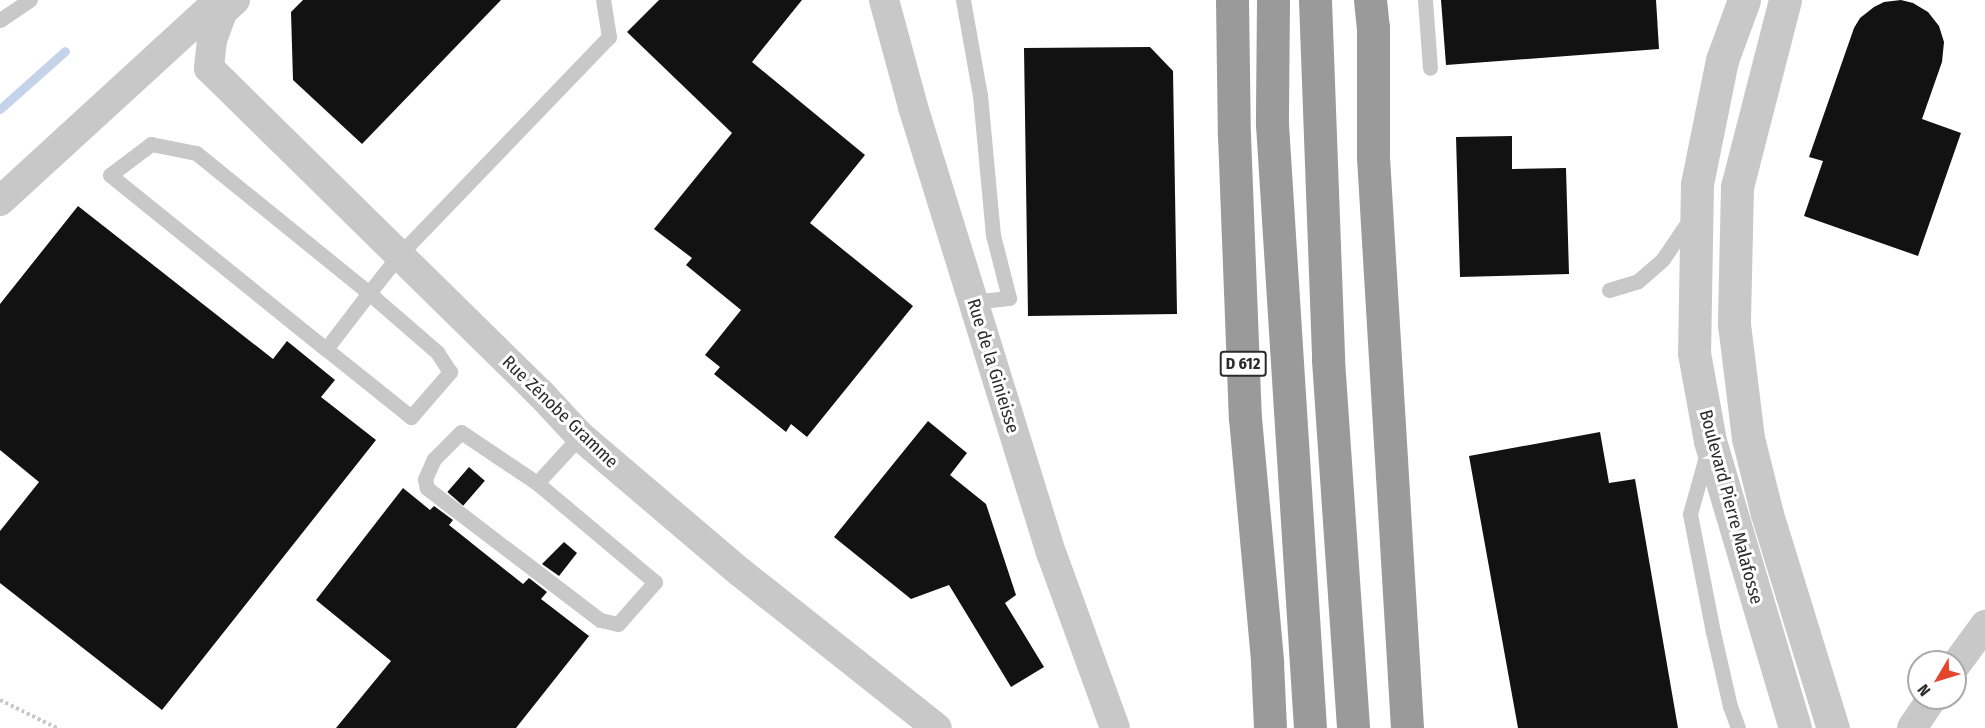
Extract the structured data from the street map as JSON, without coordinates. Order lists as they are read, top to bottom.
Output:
{
  "streets": {
    "highway": ["D 612"],
    "street": ["Rue de la Ginieisse", "Rue Zénobe Gramme", "Boulevard Pierre Malafosse"]
  },
  "north": "bottom left"
}
